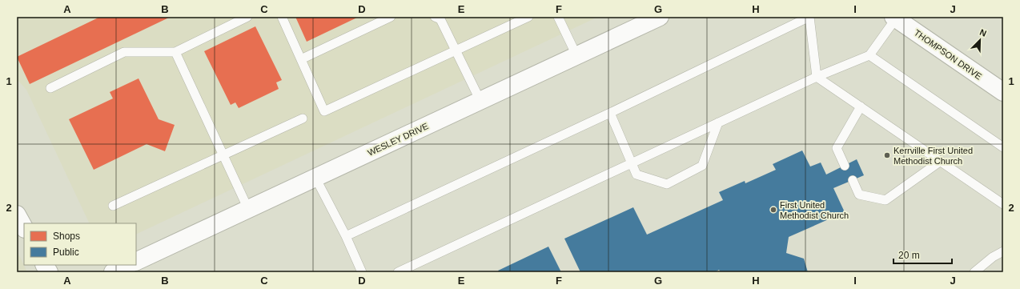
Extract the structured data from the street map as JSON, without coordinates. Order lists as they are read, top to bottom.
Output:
{
  "streets": {
    "street": ["THOMPSON DRIVE", "WESLEY DRIVE"]
  },
  "places": ["Kerrville First United Methodist Church", "First United Methodist Church"],
  "legend": ["Shops", "Public"],
  "scale_bar": "20 m",
  "north": "top right",
  "grid": {
    "columns": [
      "A",
      "B",
      "C",
      "D",
      "E",
      "F",
      "G",
      "H",
      "I",
      "J"
    ],
    "rows": ["1", "2"]
  }
}
